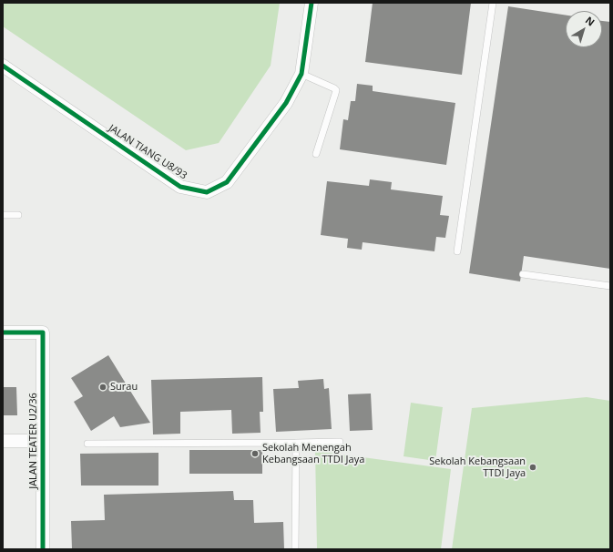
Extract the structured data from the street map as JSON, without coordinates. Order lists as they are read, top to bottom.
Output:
{
  "streets": {
    "street": ["JALAN TIANG U8/93", "JALAN TEATER U2/36"]
  },
  "places": ["Surau", "Sekolah Menengah Kebangsaan TTDI Jaya", "Sekolah Kebangsaan TTDI Jaya"],
  "north": "top right"
}
